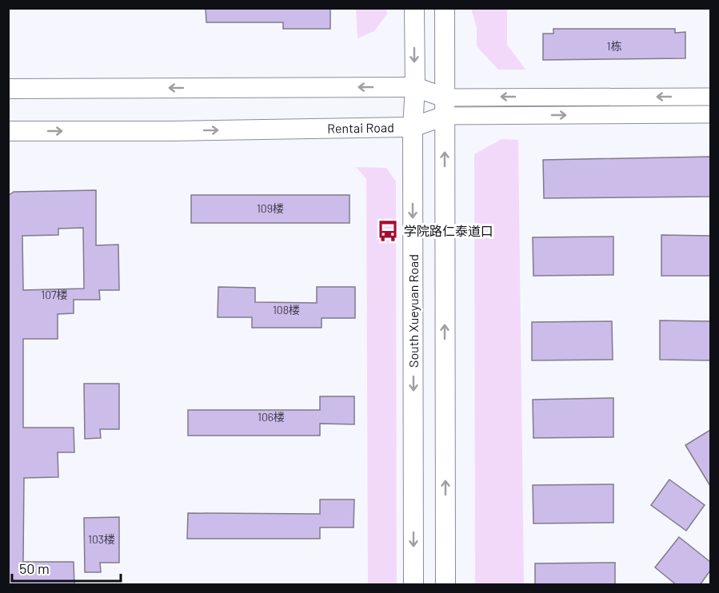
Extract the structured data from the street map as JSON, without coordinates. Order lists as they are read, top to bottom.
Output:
{
  "streets": {
    "main road": ["Rentai Road", "South Xueyuan Road"]
  },
  "crossings": [
    ["Rentai Road", "South Xueyuan Road"]
  ],
  "places": {
    "bus stop": ["学院路仁泰道口"]
  },
  "house_numbers": [
    "1栋",
    "109楼",
    "107楼",
    "108楼",
    "106楼",
    "103楼"
  ],
  "scale_bar": "50 m"
}
